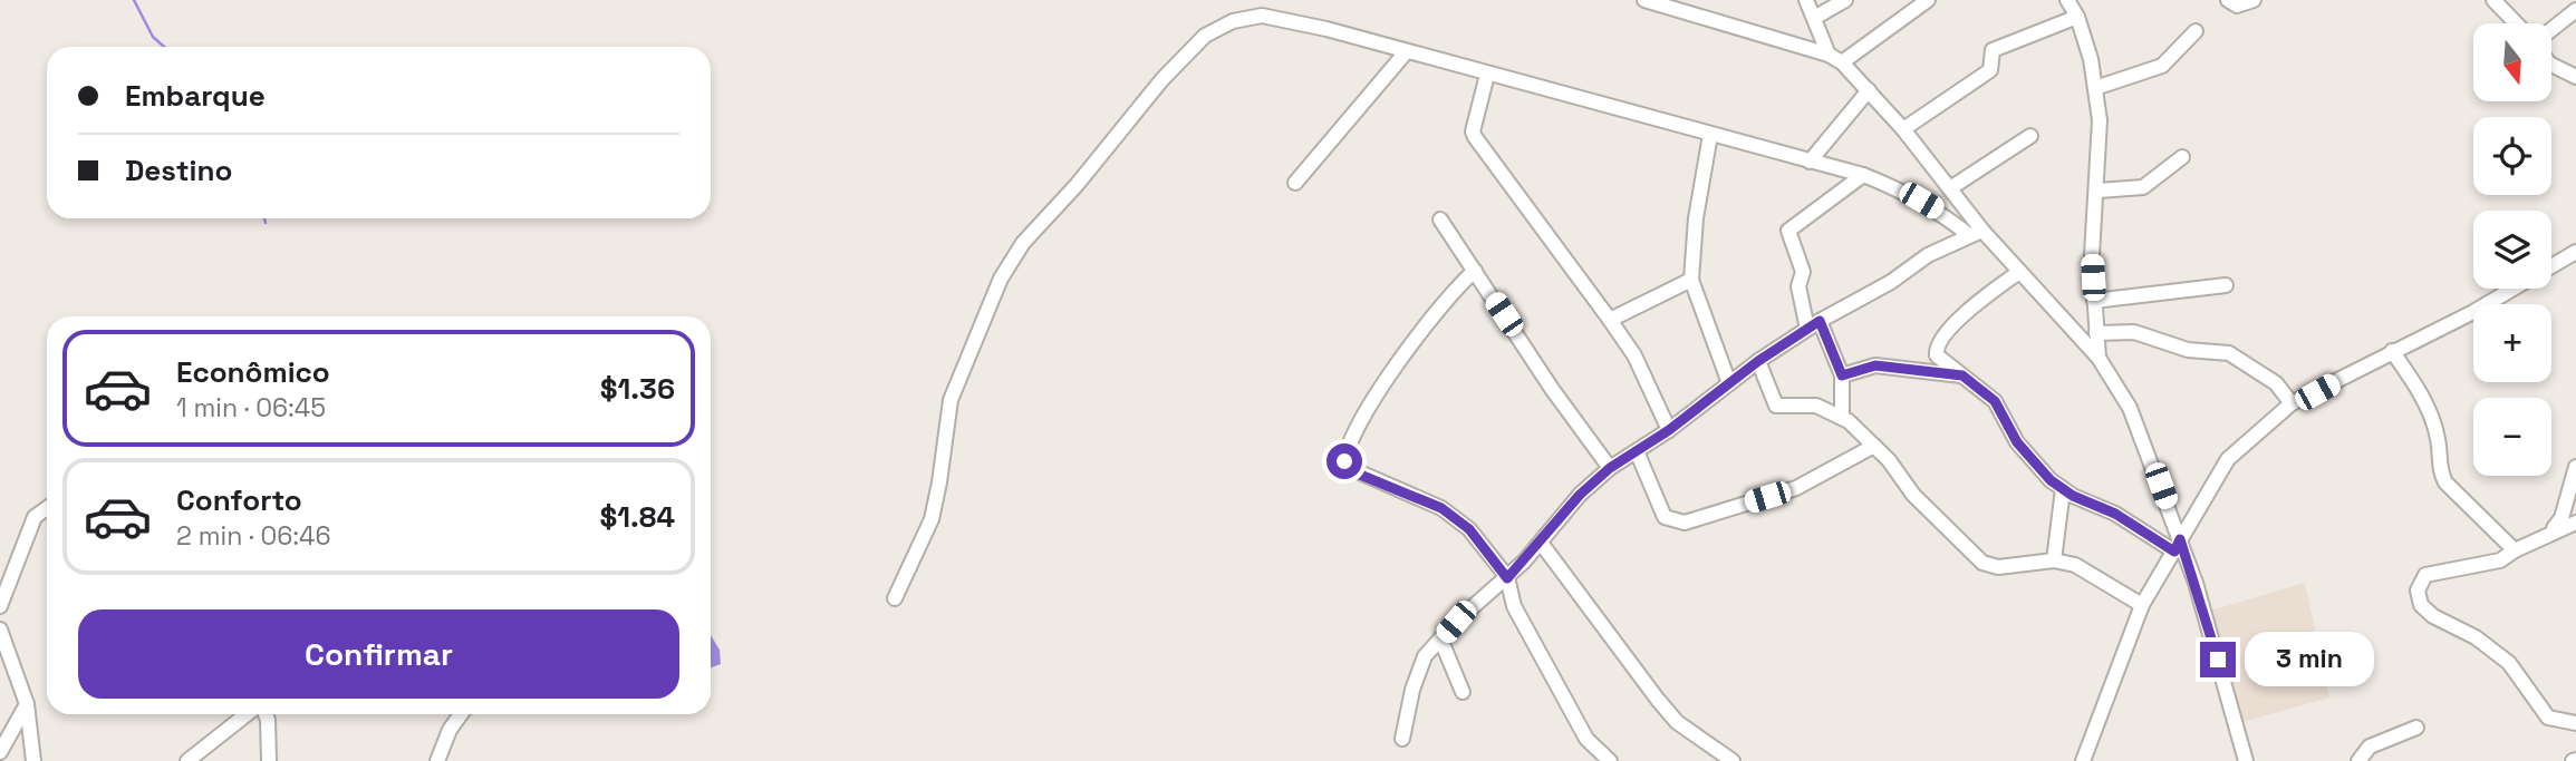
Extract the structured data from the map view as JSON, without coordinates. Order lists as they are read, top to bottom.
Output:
{
  "north": "bottom",
  "page": {
    "map_buttons": ["+", "−"],
    "banner": ["Embarque", "Destino"],
    "list": [
      {
        "name": "Econômico",
        "note": "1 min · 06:45",
        "value": "$1.36"
      },
      {
        "name": "Conforto",
        "note": "2 min · 06:46",
        "value": "$1.84"
      }
    ],
    "buttons": "Confirmar",
    "bubble": "3 min"
  }
}
